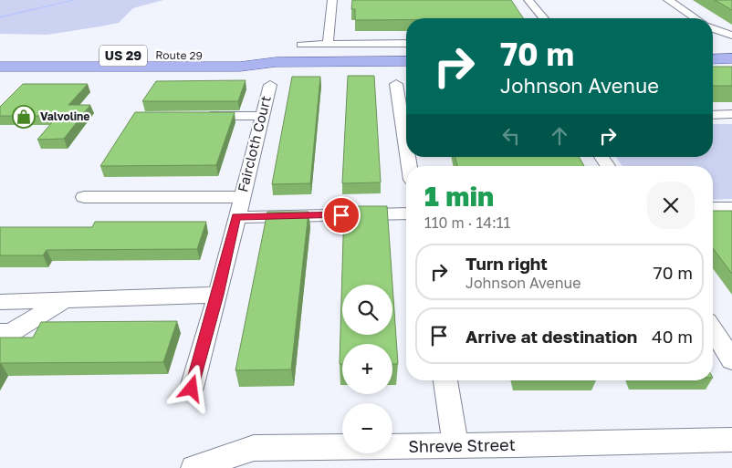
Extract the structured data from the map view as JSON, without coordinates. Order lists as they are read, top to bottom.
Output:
{
  "streets": {
    "main road": ["US 29", "Route 29"],
    "street": ["Faircloth Court", "Shreve Street"]
  },
  "places": {
    "shop": ["Valvoline"]
  },
  "page": {
    "turn": ["70 m", "Johnson Avenue"],
    "heading": ["1 min", "110 m · 14:11"],
    "list": [
      {
        "name": "Turn right",
        "note": "Johnson Avenue",
        "value": "70 m"
      },
      {
        "name": "Arrive at destination",
        "value": "40 m"
      }
    ],
    "map_buttons": ["+", "−"]
  }
}
